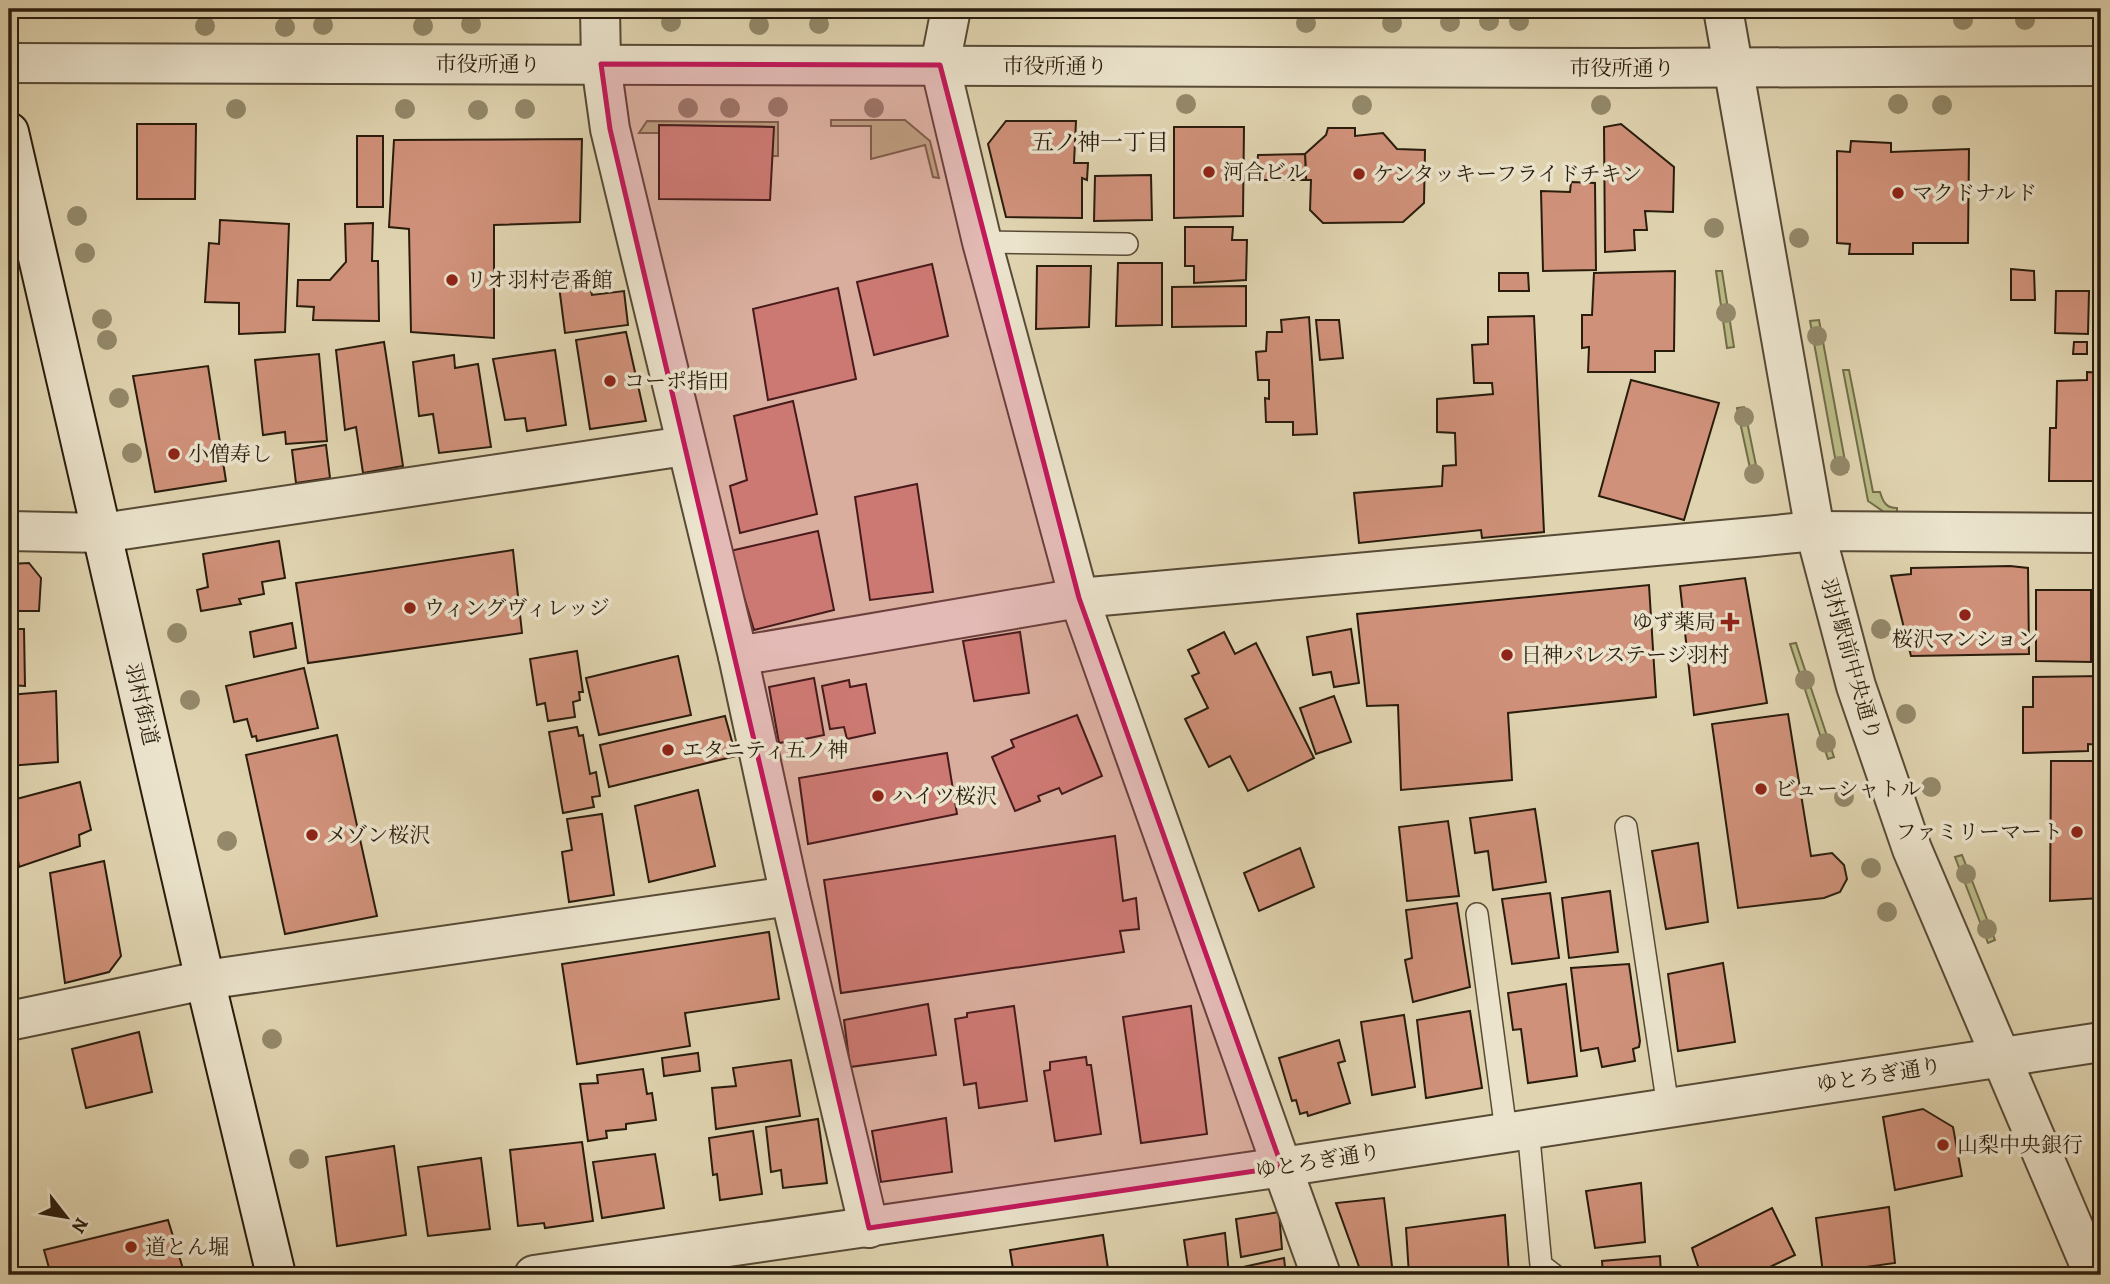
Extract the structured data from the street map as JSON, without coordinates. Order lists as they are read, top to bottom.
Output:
{
  "streets": {
    "street": [
      "市役所通り",
      "羽村駅前中央通り",
      "羽村街道",
      "ゆとろぎ通り"
    ]
  },
  "crossings": [
    ["市役所通り", "羽村駅前中央通り"],
    ["羽村駅前中央通り", "ゆとろぎ通り"]
  ],
  "districts": ["五ノ神一丁目"],
  "places": {
    "other": [
      "河合ビル",
      "ケンタッキーフライドチキン",
      "マクドナルド",
      "リオ羽村壱番館",
      "コーポ指田",
      "小僧寿し",
      "ウィングヴィレッジ",
      "桜沢マンション",
      "日神パレステージ羽村",
      "エタニティ五ノ神",
      "ビューシャトル",
      "ハイツ桜沢",
      "ファミリーマート",
      "メゾン桜沢",
      "山梨中央銀行",
      "道とん堀"
    ],
    "health": ["ゆず薬局"]
  },
  "north": "bottom right"
}
